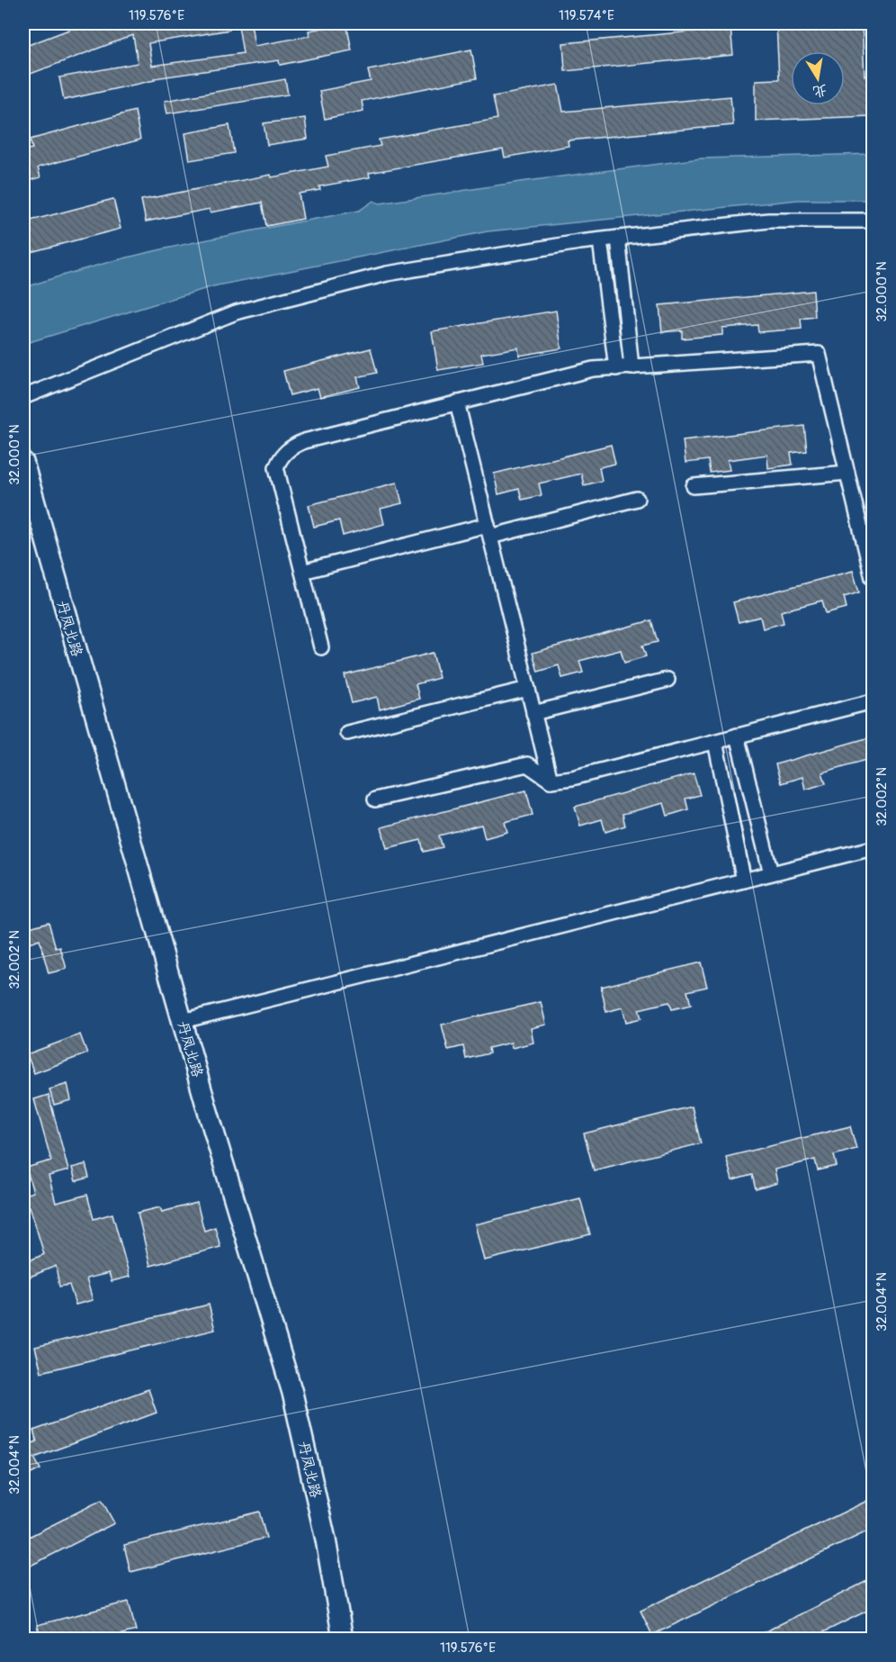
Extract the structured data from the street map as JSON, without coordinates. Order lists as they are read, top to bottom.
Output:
{
  "streets": {
    "main road": ["丹凤北路"]
  },
  "north": "bottom",
  "coordinates": [
    "119.576°E",
    "119.574°E",
    "32.000°N",
    "32.002°N",
    "32.004°N"
  ]
}
